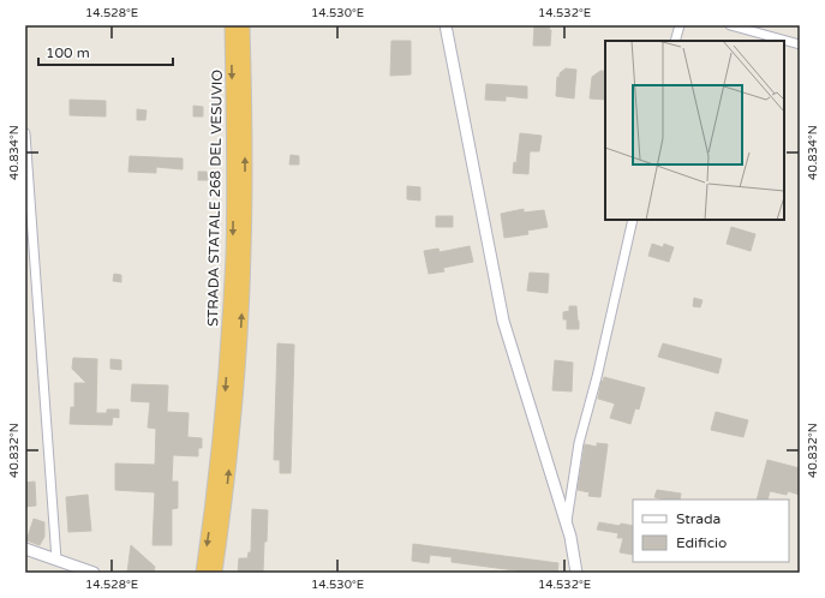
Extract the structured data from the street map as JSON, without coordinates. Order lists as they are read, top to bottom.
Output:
{
  "streets": {
    "highway": ["STRADA STATALE 268 DEL VESUVIO"]
  },
  "legend": ["Strada", "Edificio"],
  "scale_bar": "100 m",
  "coordinates": [
    "14.528°E",
    "14.530°E",
    "14.532°E",
    "40.834°N",
    "40.832°N"
  ]
}
